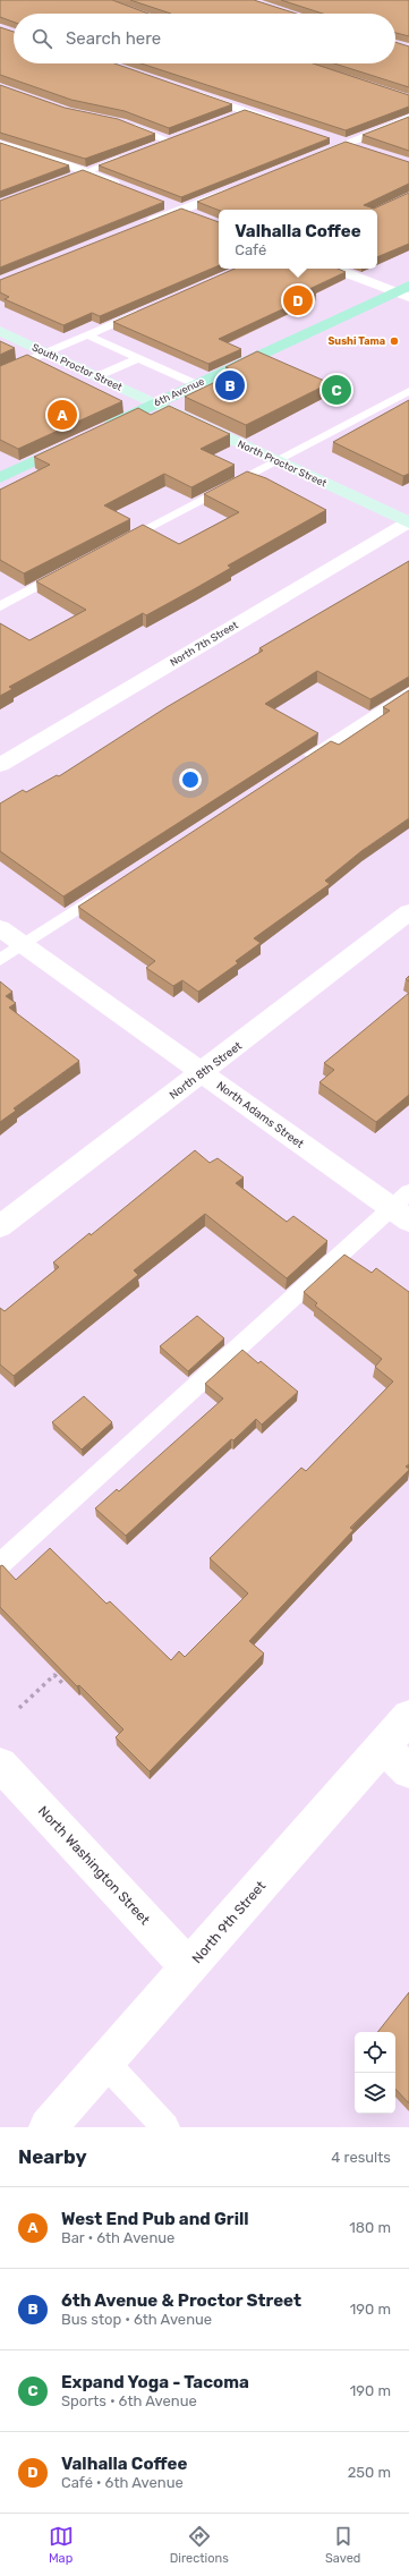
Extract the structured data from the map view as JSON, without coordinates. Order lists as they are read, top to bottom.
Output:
{
  "streets": {
    "main road": ["6th Avenue"],
    "street": [
      "South Proctor Street",
      "North Proctor Street",
      "North 7th Street",
      "North 8th Street",
      "North Adams Street",
      "North Washington Street",
      "North 9th Street"
    ]
  },
  "crossings": [
    ["South Proctor Street", "6th Avenue"],
    ["South Proctor Street", "North Proctor Street"],
    ["6th Avenue", "North Proctor Street"],
    ["North Proctor Street", "North 7th Street"],
    ["North 8th Street", "North Adams Street"],
    ["North Washington Street", "North 9th Street"]
  ],
  "places": ["Sushi Tama"],
  "page": {
    "search": "Search here",
    "popup": ["Valhalla Coffee", "Café"],
    "pins": [
      "D",
      "B",
      "C",
      "A"
    ],
    "heading": ["Nearby", "4 results"],
    "list": [
      {
        "mark": "A",
        "name": "West End Pub and Grill",
        "note": "Bar · 6th Avenue",
        "value": "180 m"
      },
      {
        "mark": "B",
        "name": "6th Avenue & Proctor Street",
        "note": "Bus stop · 6th Avenue",
        "value": "190 m"
      },
      {
        "mark": "C",
        "name": "Expand Yoga - Tacoma",
        "note": "Sports · 6th Avenue",
        "value": "190 m"
      },
      {
        "mark": "D",
        "name": "Valhalla Coffee",
        "note": "Café · 6th Avenue",
        "value": "250 m"
      }
    ],
    "nav": ["Map", "Directions", "Saved"]
  }
}
